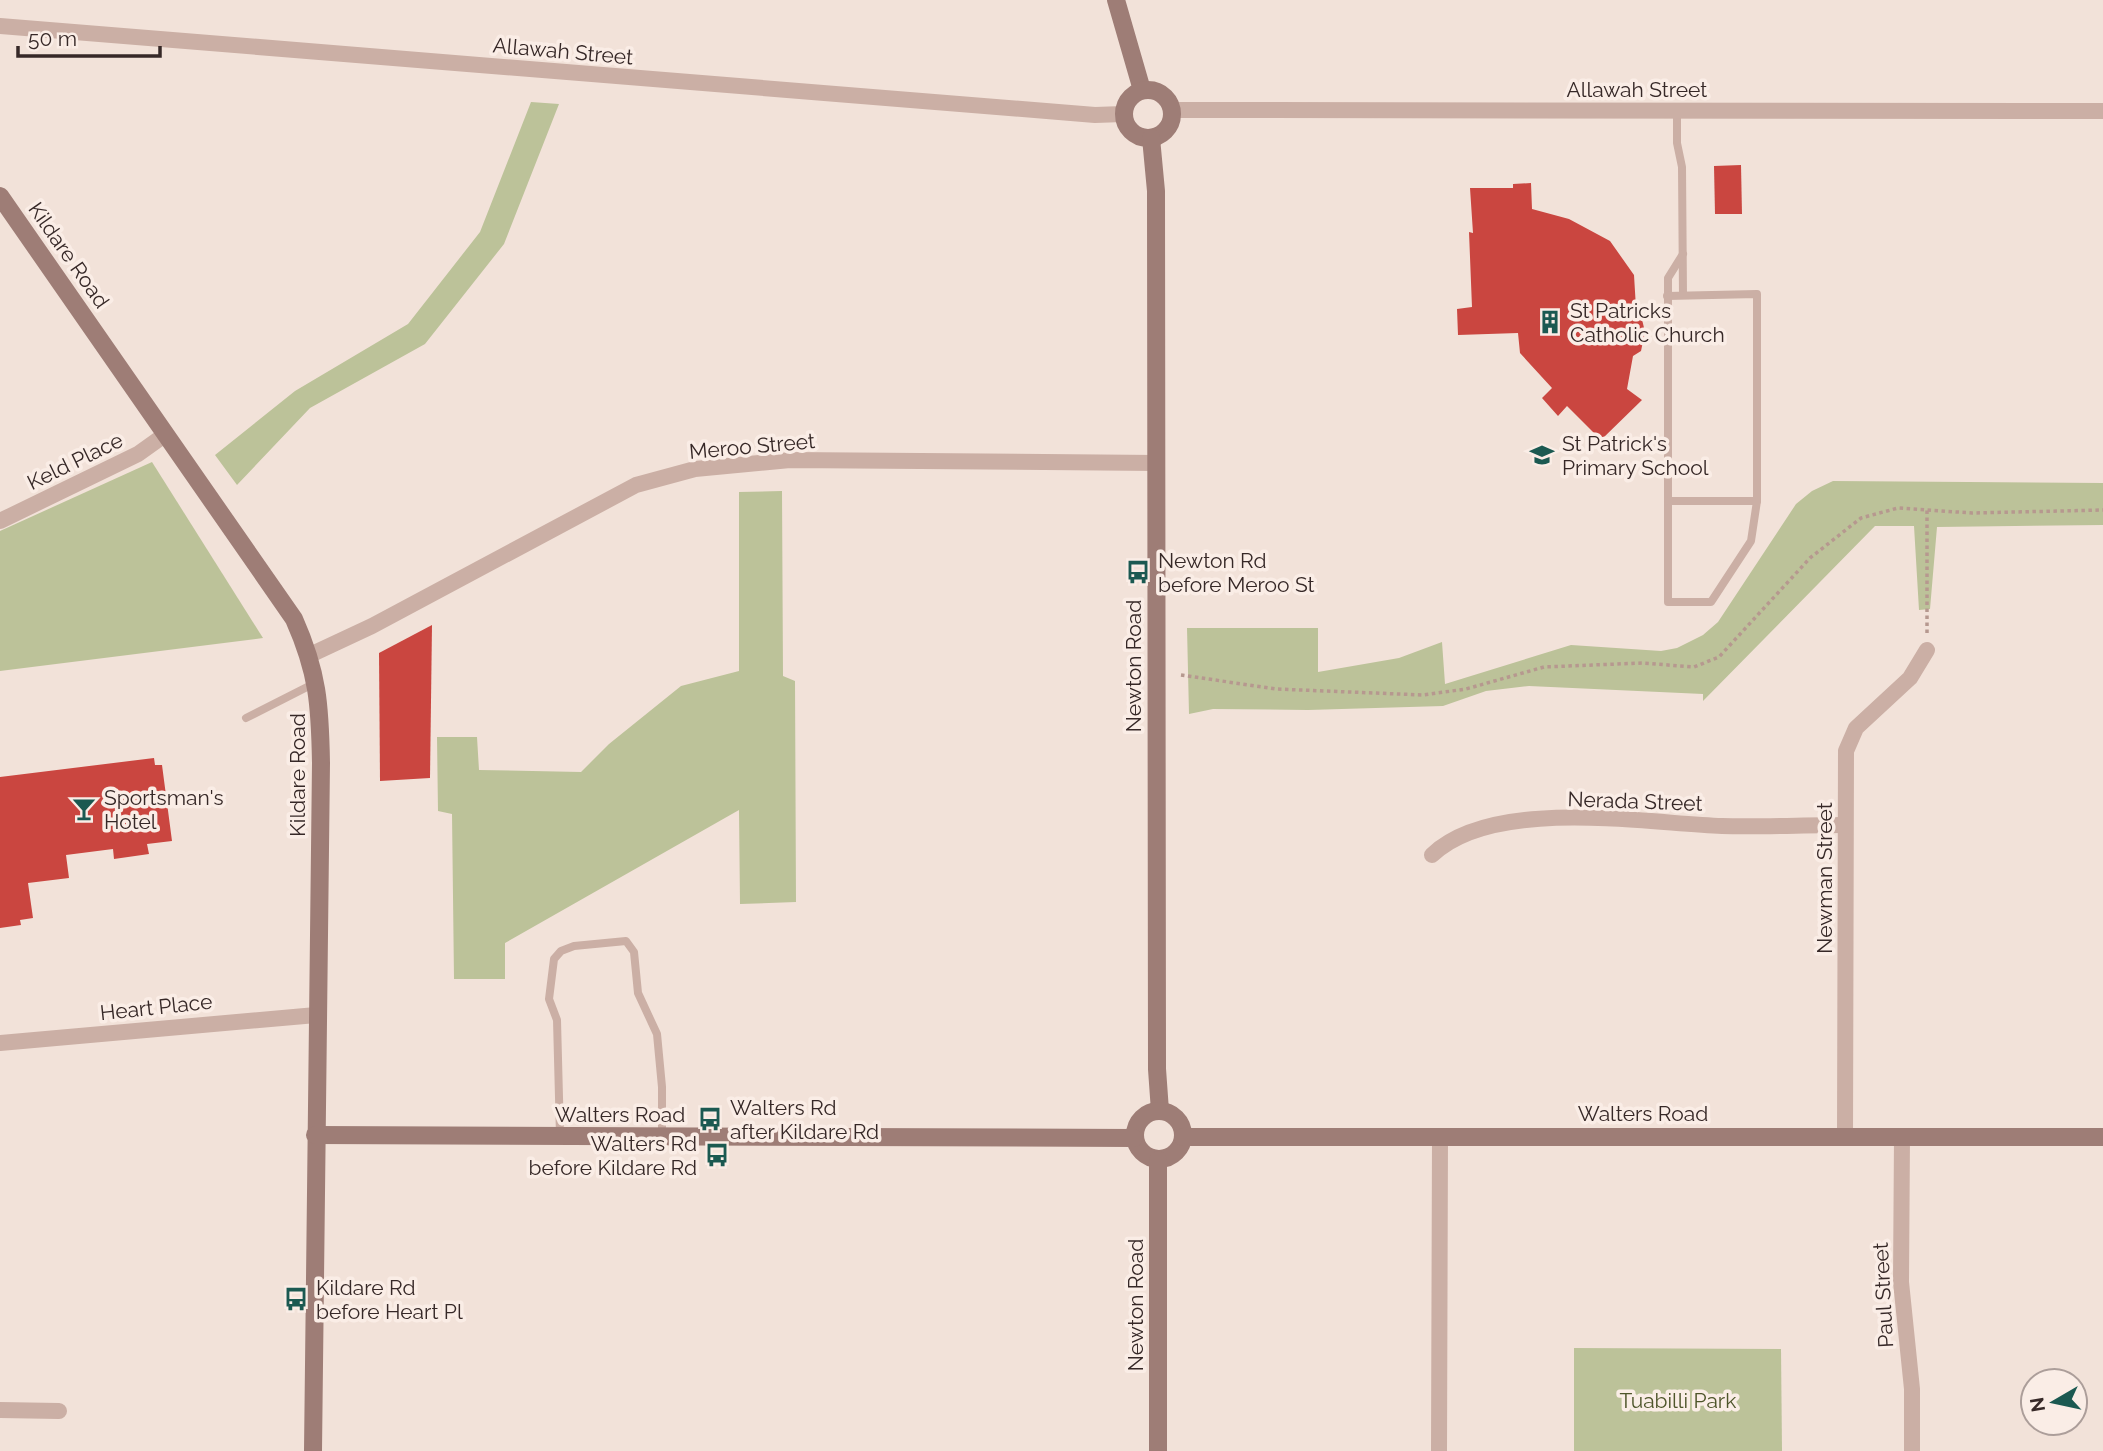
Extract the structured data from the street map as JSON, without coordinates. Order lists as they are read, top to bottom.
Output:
{
  "streets": {
    "main road": ["Kildare Road", "Newton Road", "Walters Road"],
    "street": [
      "Allawah Street",
      "Meroo Street",
      "Keld Place",
      "Nerada Street",
      "Newman Street",
      "Heart Place",
      "Paul Street"
    ]
  },
  "crossings": [
    ["Allawah Street", "Newton Road"],
    ["Kildare Road", "Meroo Street"],
    ["Kildare Road", "Keld Place"],
    ["Kildare Road", "Heart Place"],
    ["Kildare Road", "Walters Road"],
    ["Meroo Street", "Newton Road"],
    ["Newton Road", "Walters Road"],
    ["Nerada Street", "Newman Street"],
    ["Newman Street", "Walters Road"],
    ["Walters Road", "Paul Street"]
  ],
  "parks": ["Tuabilli Park"],
  "places": {
    "building": ["St Patricks Catholic Church"],
    "school or university": ["St Patrick's Primary School"],
    "bus stop": [
      "Newton Rd before Meroo St",
      "Walters Rd after Kildare Rd",
      "Walters Rd before Kildare Rd",
      "Kildare Rd before Heart Pl"
    ],
    "bar": ["Sportsman's Hotel"]
  },
  "scale_bar": "50 m",
  "north": "left"
}
